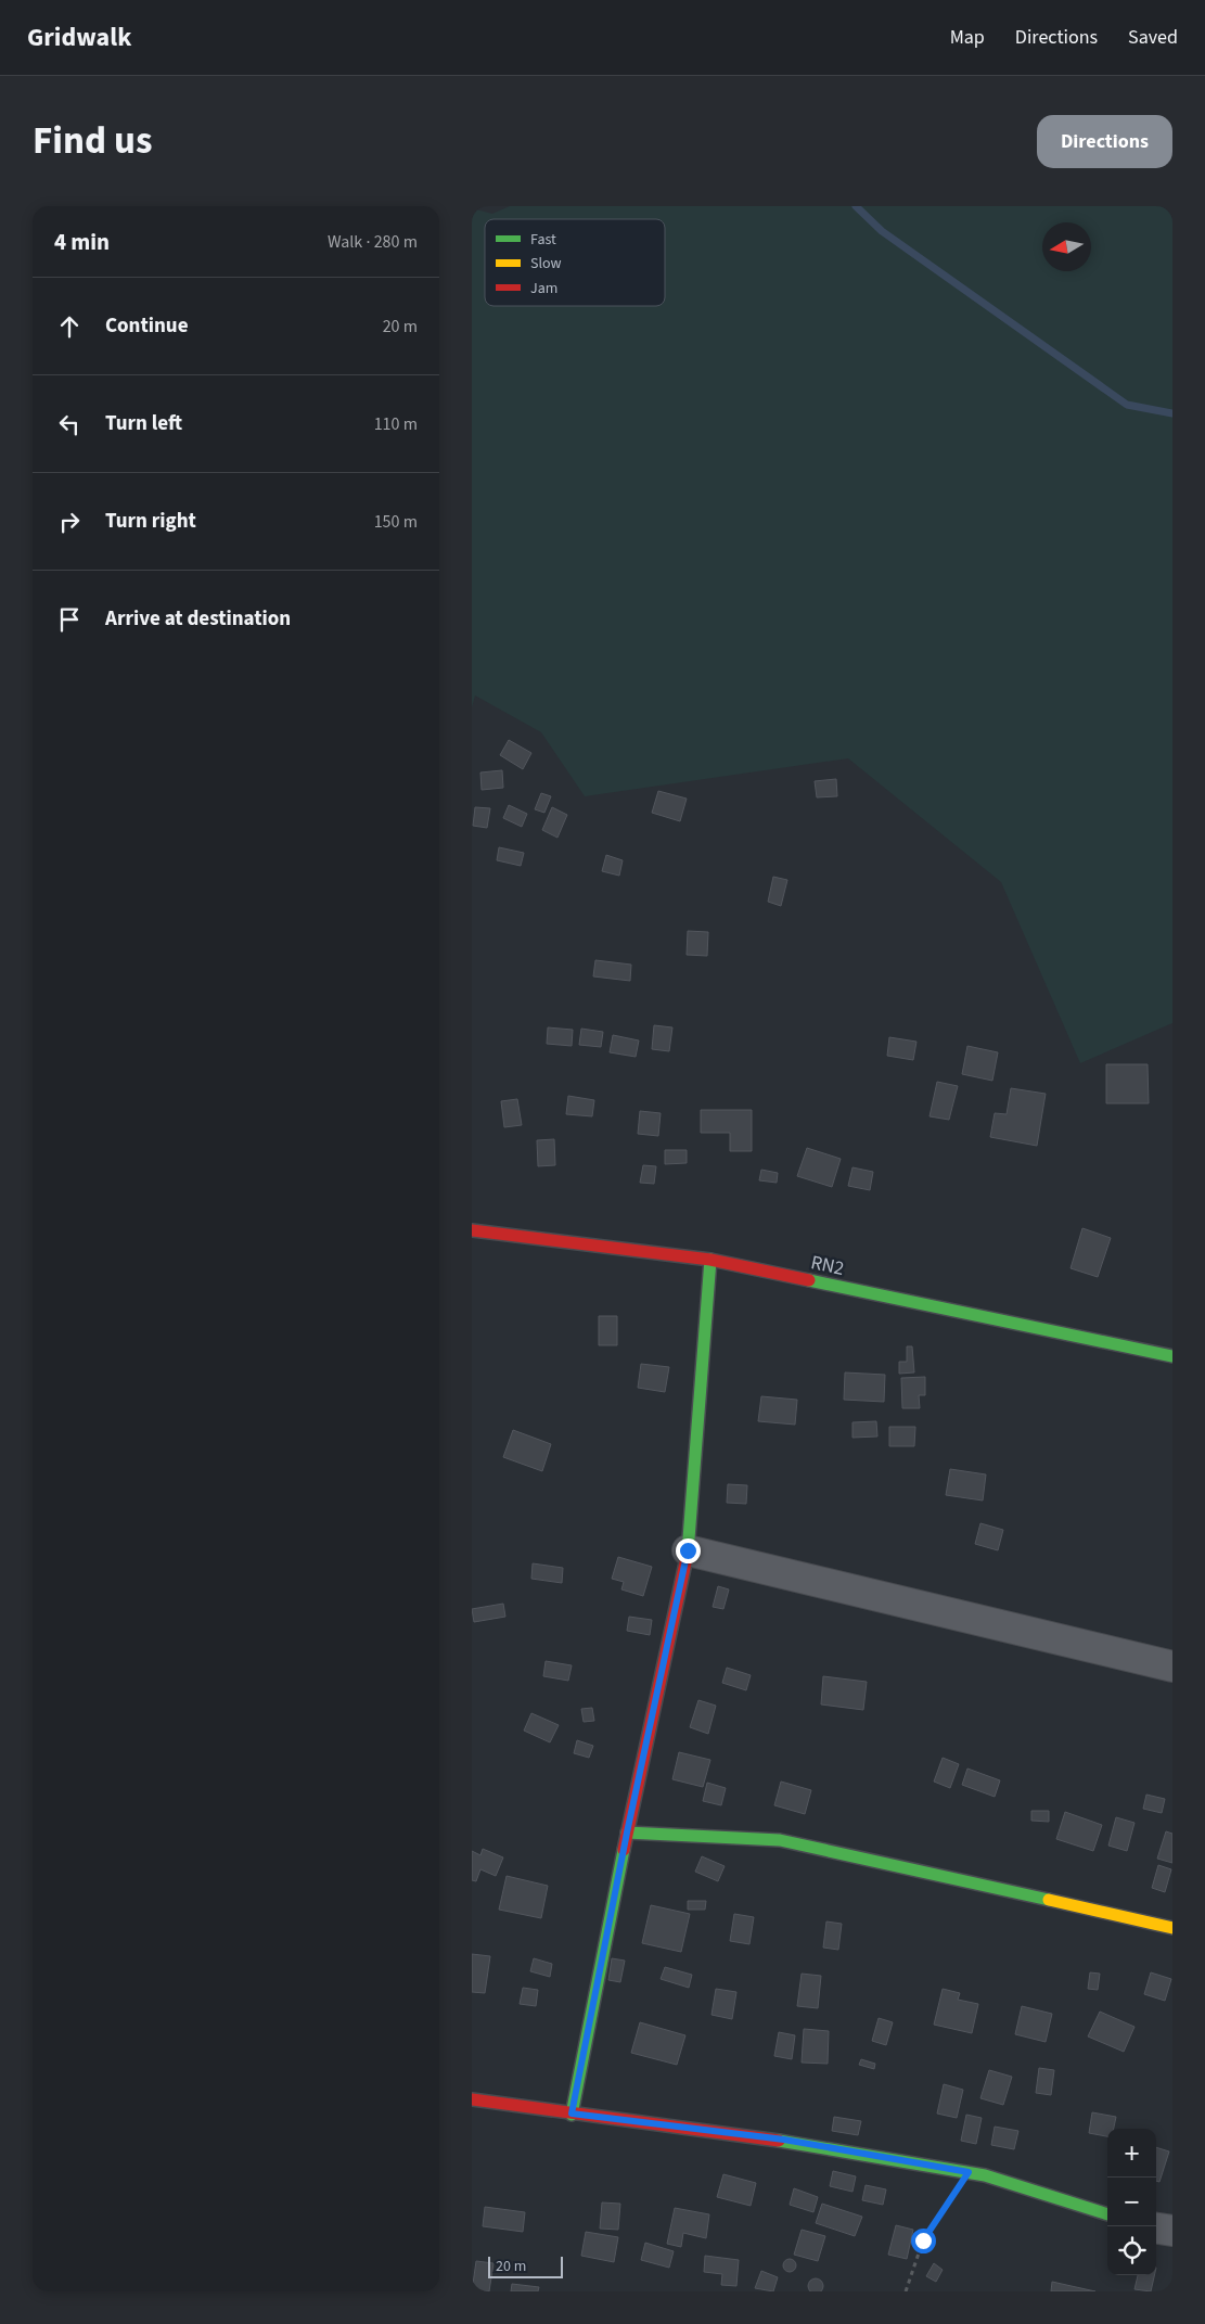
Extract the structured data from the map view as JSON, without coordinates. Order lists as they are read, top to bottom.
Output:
{
  "streets": {
    "street": ["RN2"]
  },
  "legend": ["Fast", "Slow", "Jam"],
  "scale_bar": "20 m",
  "north": "left",
  "page": {
    "header": "Gridwalk",
    "nav": ["Map", "Directions", "Saved"],
    "title": "Find us",
    "buttons": "Directions",
    "heading": ["4 min", "Walk · 280 m"],
    "list": [
      ["Continue", "20 m"],
      ["Turn left", "110 m"],
      ["Turn right", "150 m"],
      "Arrive at destination"
    ],
    "map_buttons": ["+", "−"],
    "scale": "20 m"
  }
}
